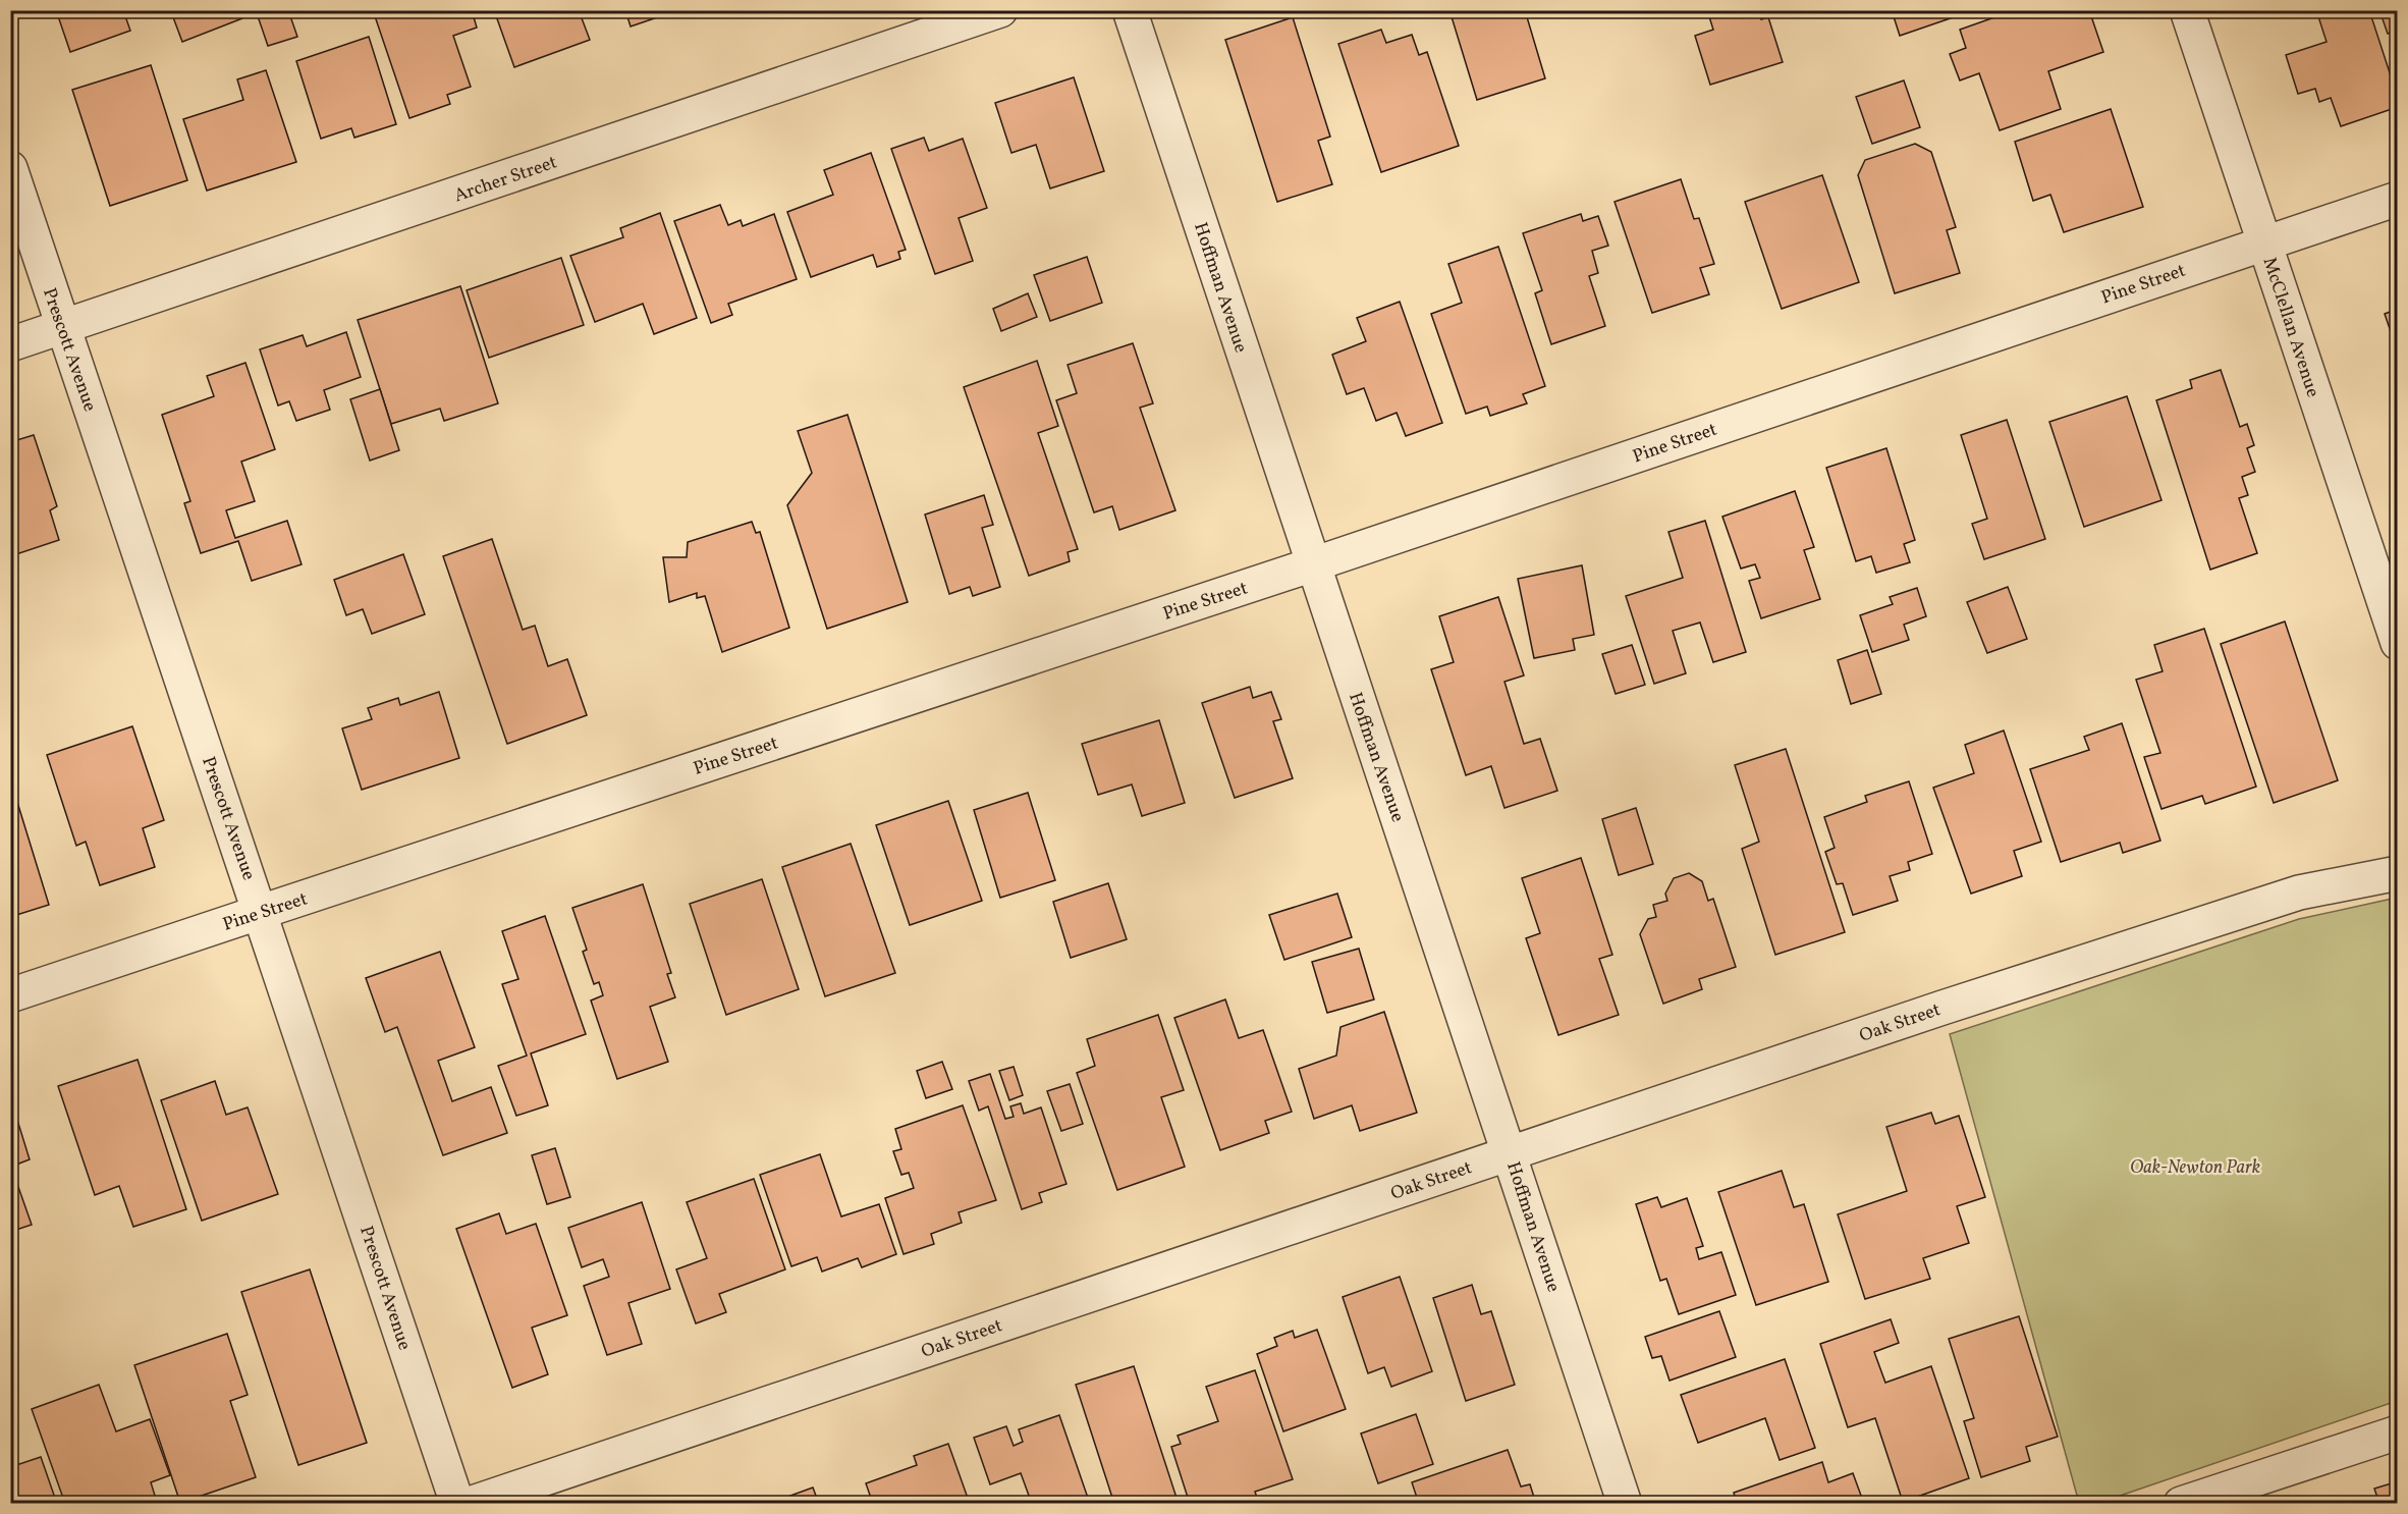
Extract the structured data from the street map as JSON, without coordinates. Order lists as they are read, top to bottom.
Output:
{
  "streets": {
    "street": [
      "Archer Street",
      "Pine Street",
      "Hoffman Avenue",
      "McClellan Avenue",
      "Prescott Avenue",
      "Oak Street"
    ]
  },
  "crossings": [
    ["Archer Street", "Prescott Avenue"],
    ["Pine Street", "Hoffman Avenue"],
    ["Pine Street", "McClellan Avenue"],
    ["Pine Street", "Prescott Avenue"],
    ["Hoffman Avenue", "Oak Street"]
  ],
  "parks": ["Oak-Newton Park"]
}
